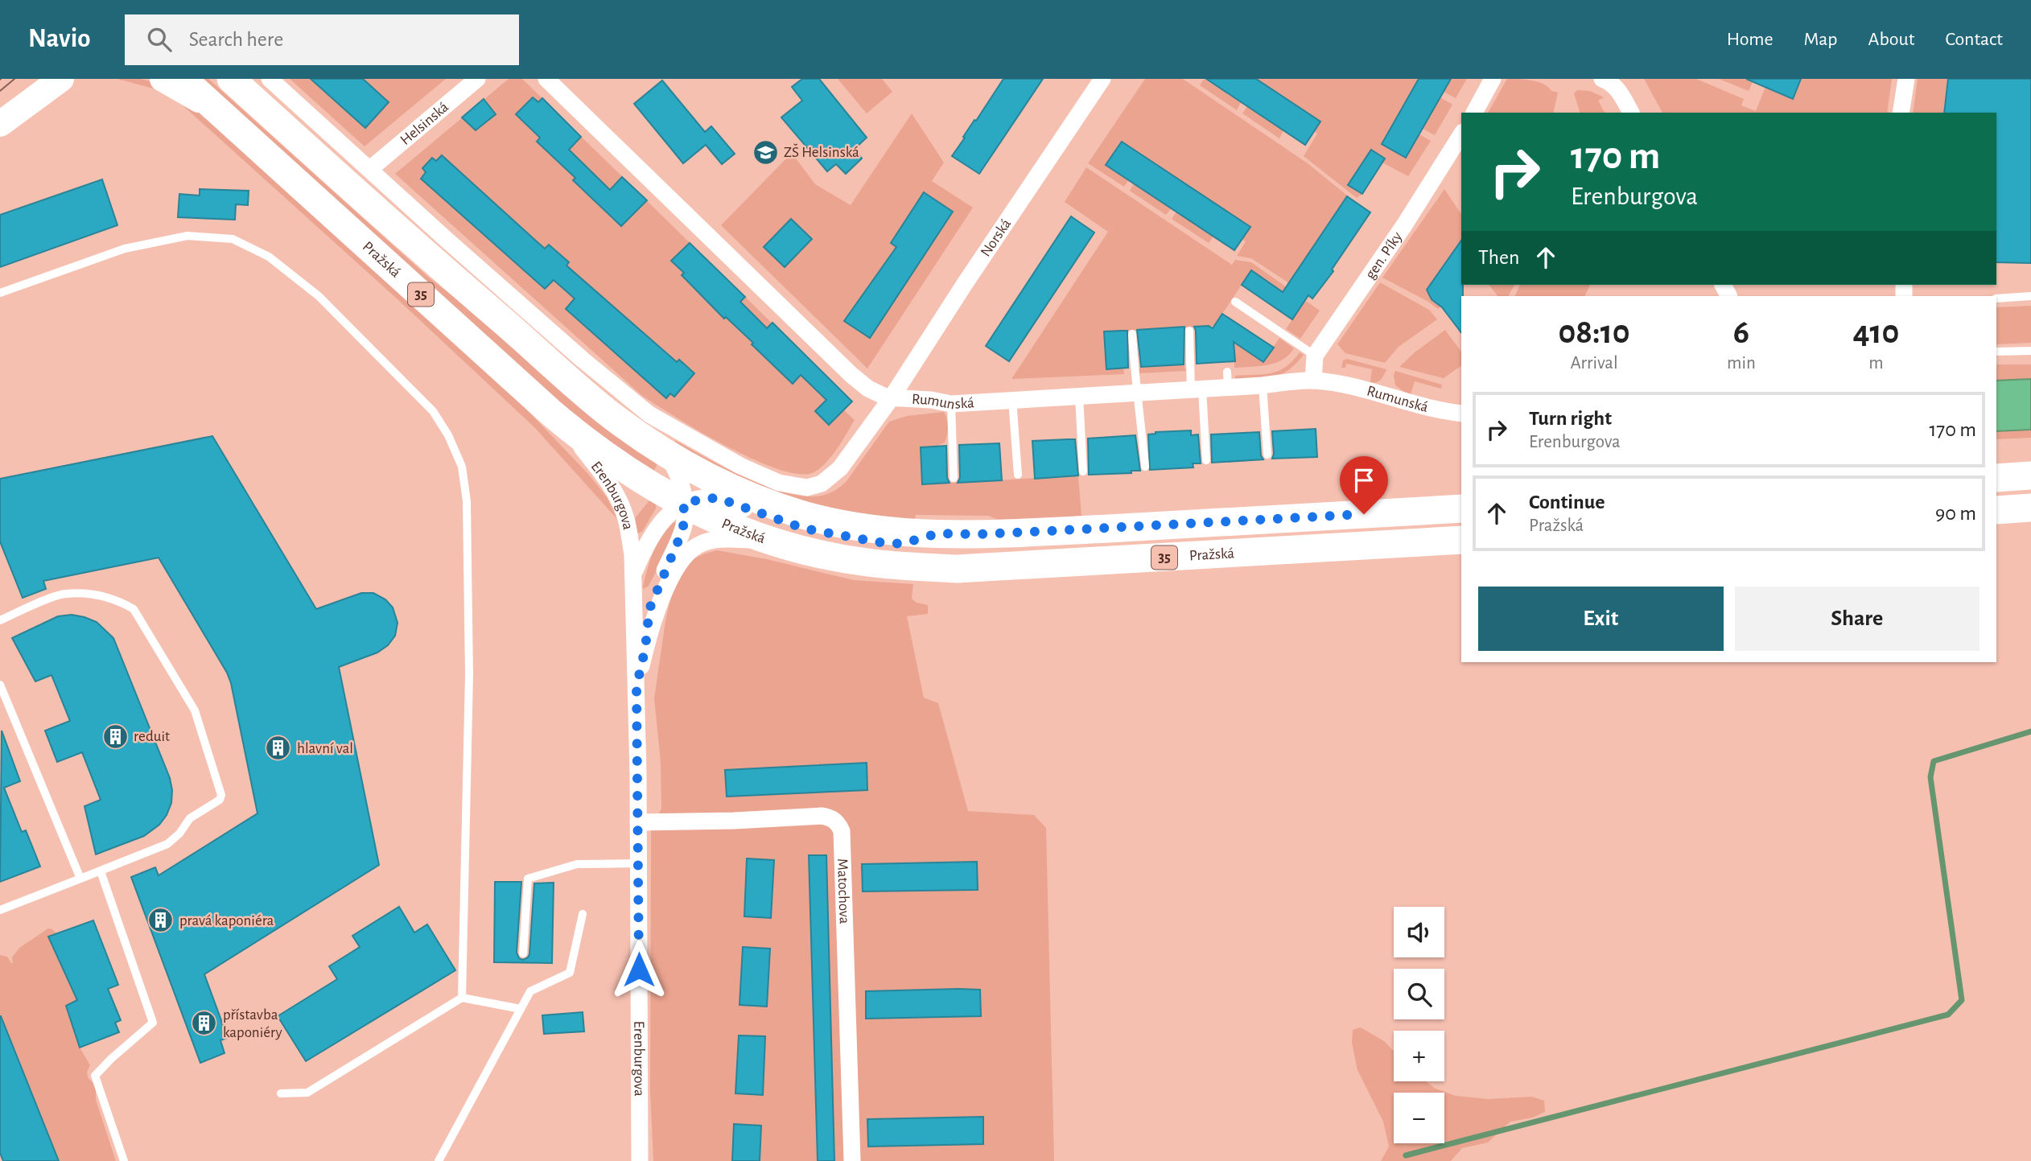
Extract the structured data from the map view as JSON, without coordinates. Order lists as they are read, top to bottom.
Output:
{
  "streets": {
    "main road": ["Pražská", "35"],
    "street": [
      "Helsinská",
      "Norská",
      "gen. Píky",
      "Rumunská",
      "Erenburgova",
      "Matochova"
    ]
  },
  "crossings": [
    ["Norská", "Rumunská"],
    ["Pražská", "Erenburgova"],
    ["Erenburgova", "Matochova"]
  ],
  "places": {
    "school or university": ["ZŠ Helsinská"],
    "building": [
      "reduit",
      "hlavní val",
      "pravá kaponiéra",
      "přístavba kaponiéry"
    ]
  },
  "page": {
    "header": "Navio",
    "search": "Search here",
    "nav": [
      "Home",
      "Map",
      "About",
      "Contact"
    ],
    "turn": ["170 m", "Erenburgova"],
    "then": "Then",
    "eta": [
      "08:10",
      "Arrival",
      "6",
      "min",
      "410",
      "m"
    ],
    "list": [
      {
        "name": "Turn right",
        "note": "Erenburgova",
        "value": "170 m"
      },
      {
        "name": "Continue",
        "note": "Pražská",
        "value": "90 m"
      }
    ],
    "buttons": ["Exit", "Share"],
    "map_buttons": ["+", "−"]
  }
}
